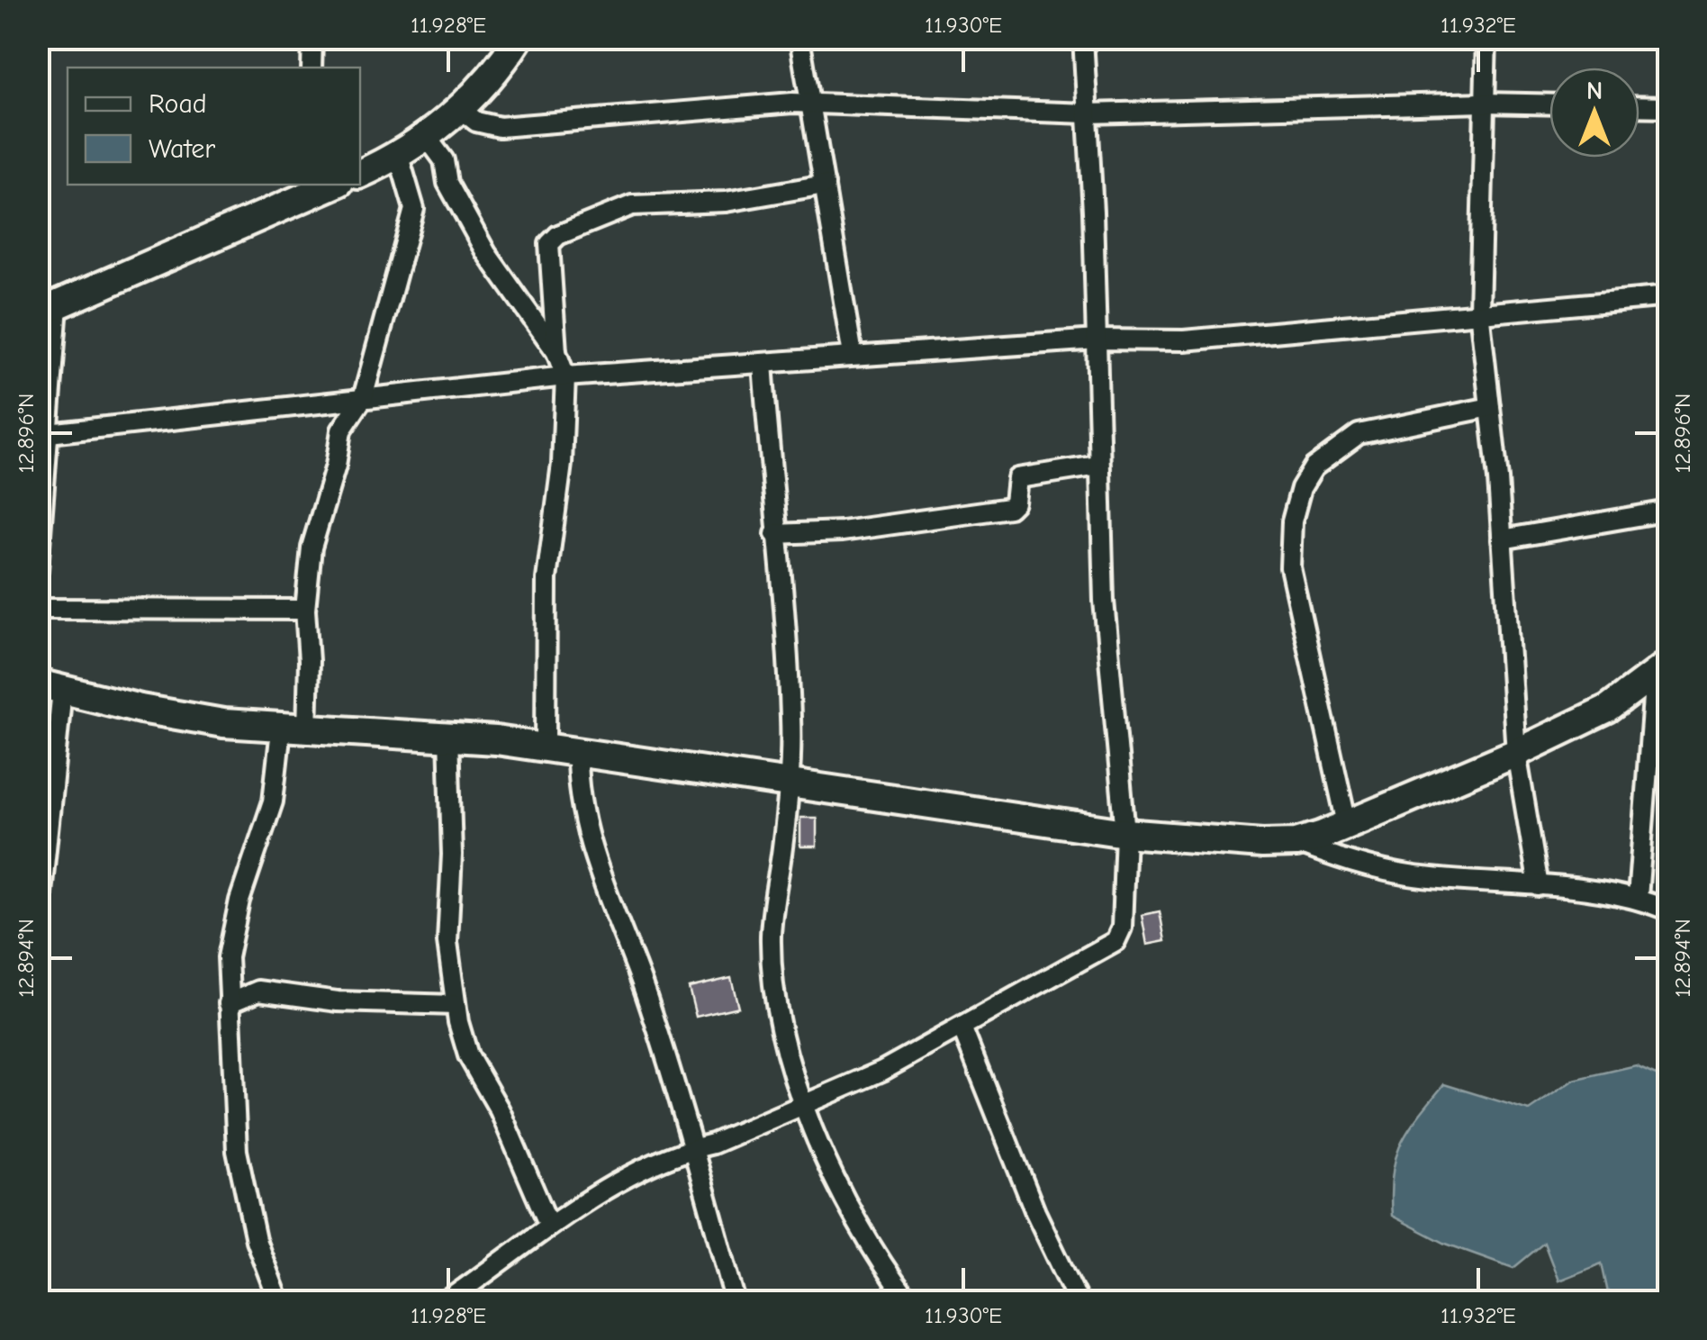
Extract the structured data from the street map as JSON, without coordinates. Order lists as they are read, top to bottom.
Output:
{
  "legend": ["Road", "Water"],
  "north": "top",
  "coordinates": [
    "11.928°E",
    "11.930°E",
    "11.932°E",
    "12.896°N",
    "12.894°N"
  ]
}
